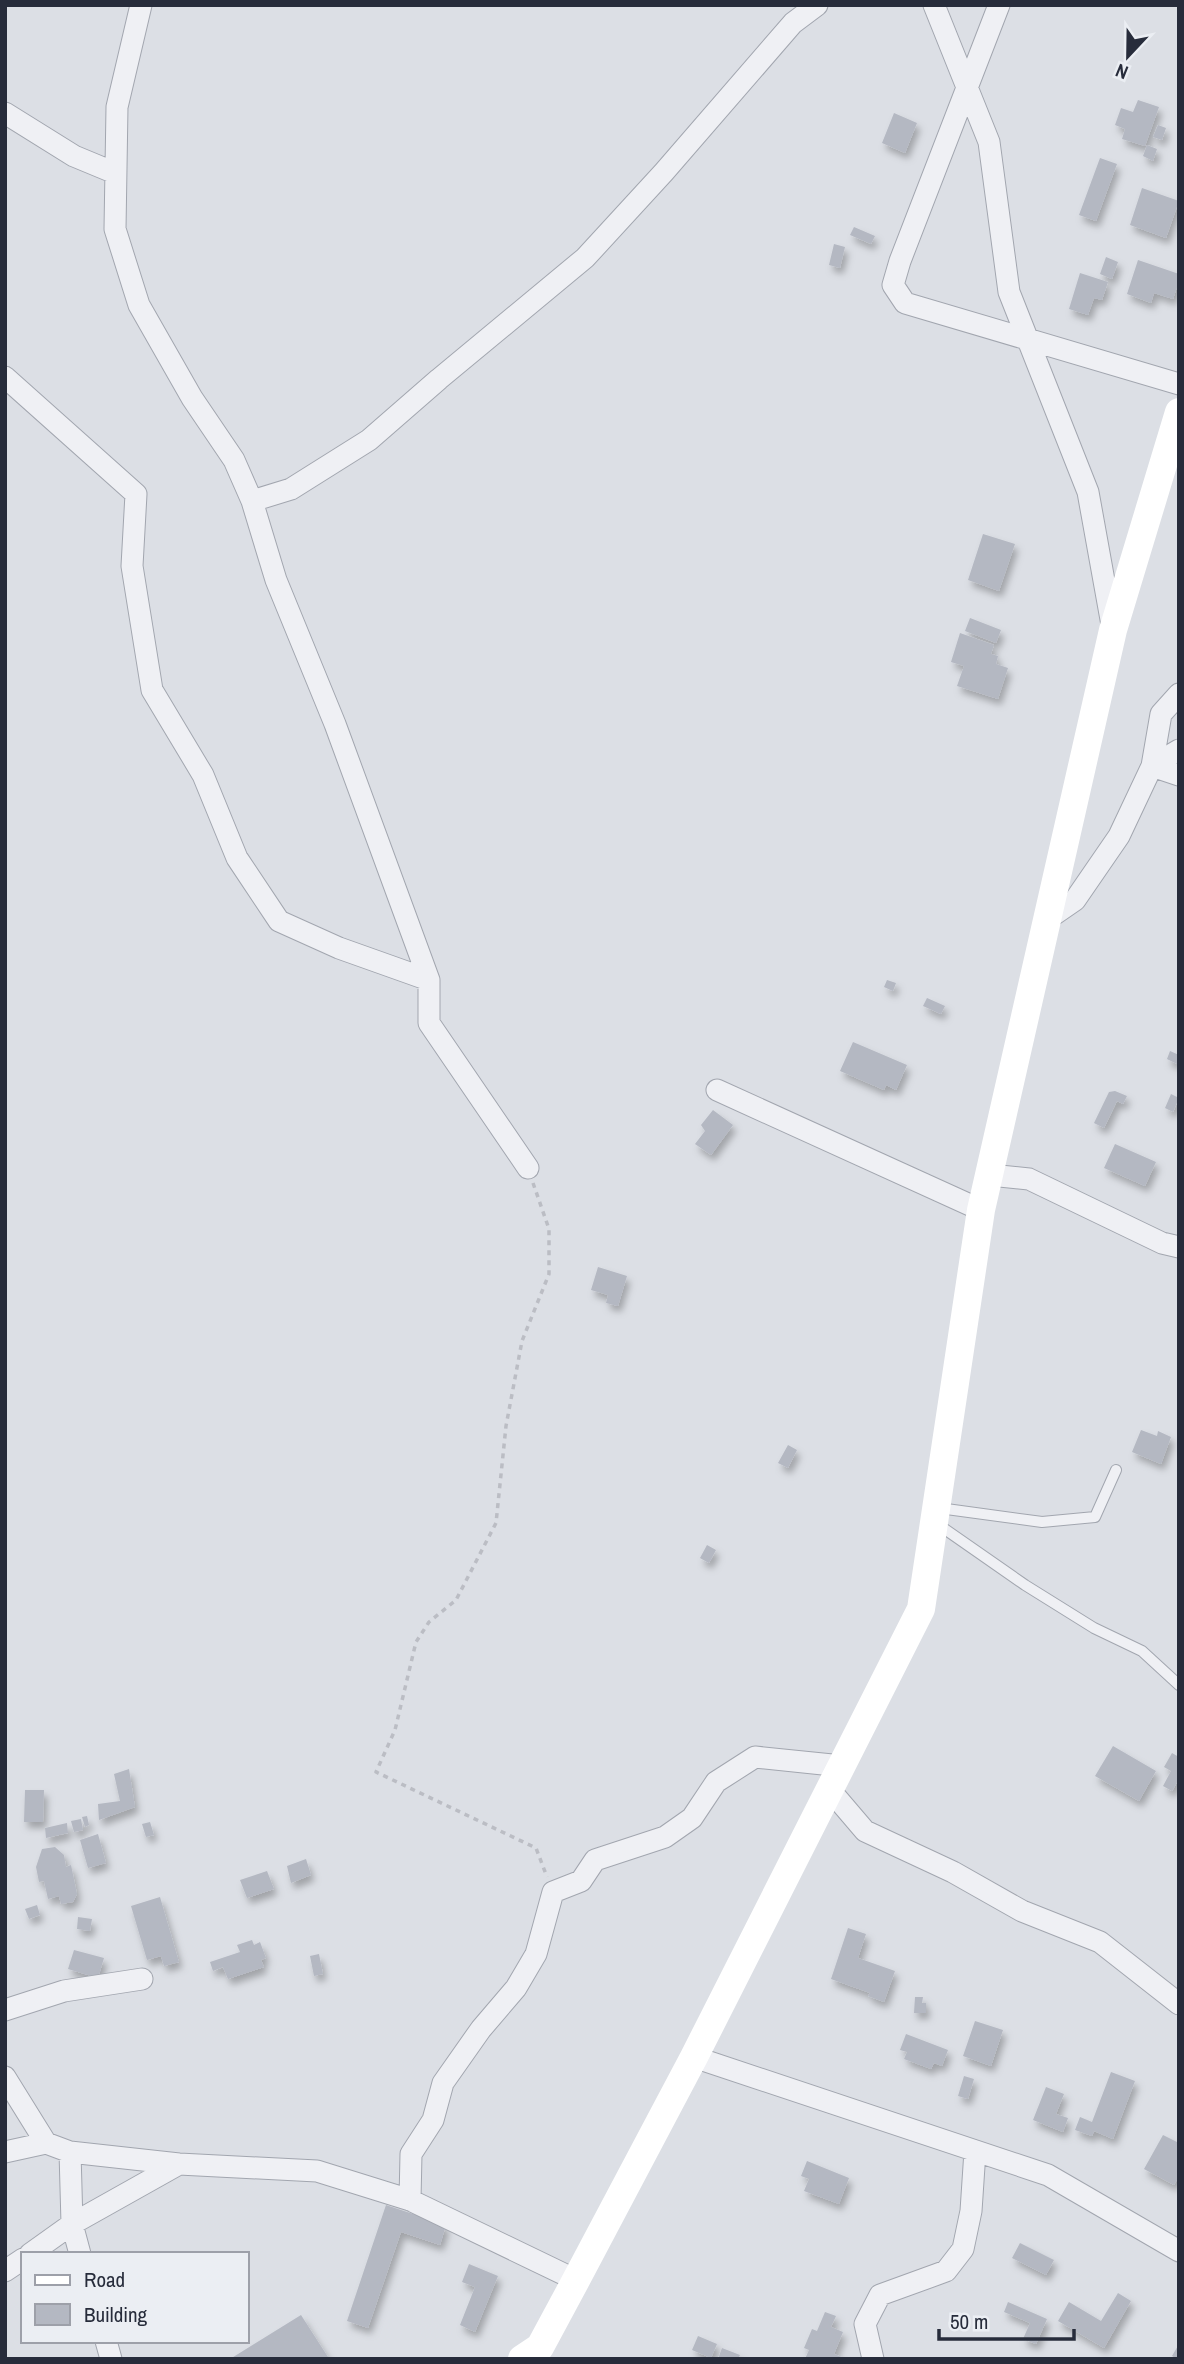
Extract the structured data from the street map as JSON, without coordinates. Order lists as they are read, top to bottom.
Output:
{
  "legend": ["Road", "Building"],
  "scale_bar": "50 m",
  "north": "bottom"
}
